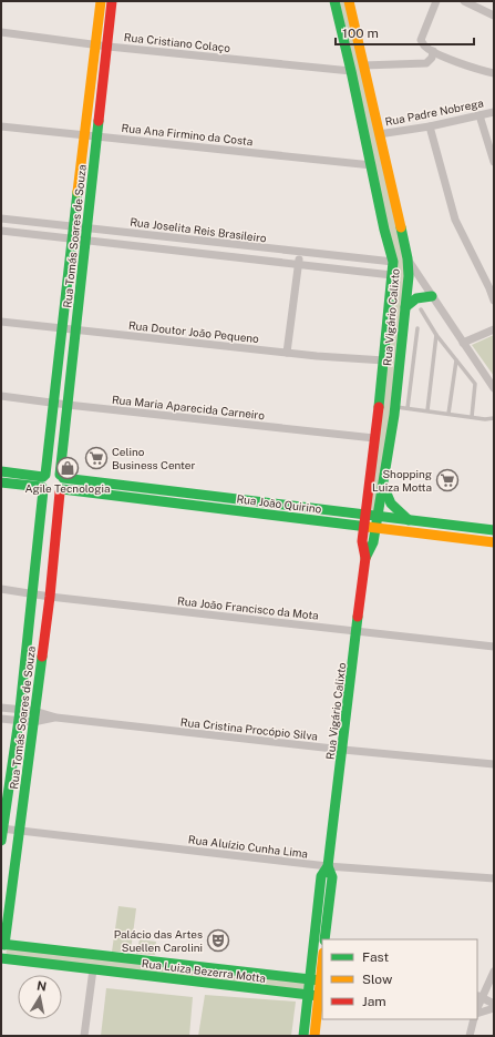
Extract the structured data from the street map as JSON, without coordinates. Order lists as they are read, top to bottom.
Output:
{
  "streets": {
    "main road": [
      "Rua Tomás Soares de Souza",
      "Rua Vigário Calixto",
      "Rua João Quirino",
      "Rua Luiza Bezerra Motta"
    ],
    "street": [
      "Rua Cristiano Colaço",
      "Rua Padre Nobrega",
      "Rua Ana Firmino da Costa",
      "Rua Joselita Reis Brasileiro",
      "Rua Doutor João Pequeno",
      "Rua Maria Aparecida Carneiro",
      "Rua João Francisco da Mota",
      "Rua Cristina Procópio Silva",
      "Rua Aluízio Cunha Lima"
    ]
  },
  "crossings": [
    ["Rua Cristiano Colaço", "Rua Tomás Soares de Souza"],
    ["Rua Cristiano Colaço", "Rua Vigário Calixto"],
    ["Rua Padre Nobrega", "Rua Vigário Calixto"],
    ["Rua Ana Firmino da Costa", "Rua Tomás Soares de Souza"],
    ["Rua Ana Firmino da Costa", "Rua Vigário Calixto"],
    ["Rua Joselita Reis Brasileiro", "Rua Tomás Soares de Souza"],
    ["Rua Joselita Reis Brasileiro", "Rua Vigário Calixto"],
    ["Rua Tomás Soares de Souza", "Rua Doutor João Pequeno"],
    ["Rua Tomás Soares de Souza", "Rua Maria Aparecida Carneiro"],
    ["Rua Tomás Soares de Souza", "Rua João Quirino"],
    ["Rua Tomás Soares de Souza", "Rua João Francisco da Mota"],
    ["Rua Tomás Soares de Souza", "Rua Cristina Procópio Silva"],
    ["Rua Tomás Soares de Souza", "Rua Aluízio Cunha Lima"],
    ["Rua Tomás Soares de Souza", "Rua Luiza Bezerra Motta"],
    ["Rua Vigário Calixto", "Rua Doutor João Pequeno"],
    ["Rua Vigário Calixto", "Rua Maria Aparecida Carneiro"],
    ["Rua Vigário Calixto", "Rua João Quirino"],
    ["Rua Vigário Calixto", "Rua João Francisco da Mota"],
    ["Rua Vigário Calixto", "Rua Cristina Procópio Silva"],
    ["Rua Vigário Calixto", "Rua Aluízio Cunha Lima"],
    ["Rua Vigário Calixto", "Rua Luiza Bezerra Motta"]
  ],
  "places": {
    "supermarket": ["Celino Business Center", "Shopping Luiza Motta"],
    "shop": ["Agile Tecnologia"],
    "theatre": ["Palácio das Artes Suellen Carolini"]
  },
  "legend": ["Fast", "Slow", "Jam"],
  "scale_bar": "100 m",
  "north": "top"
}
